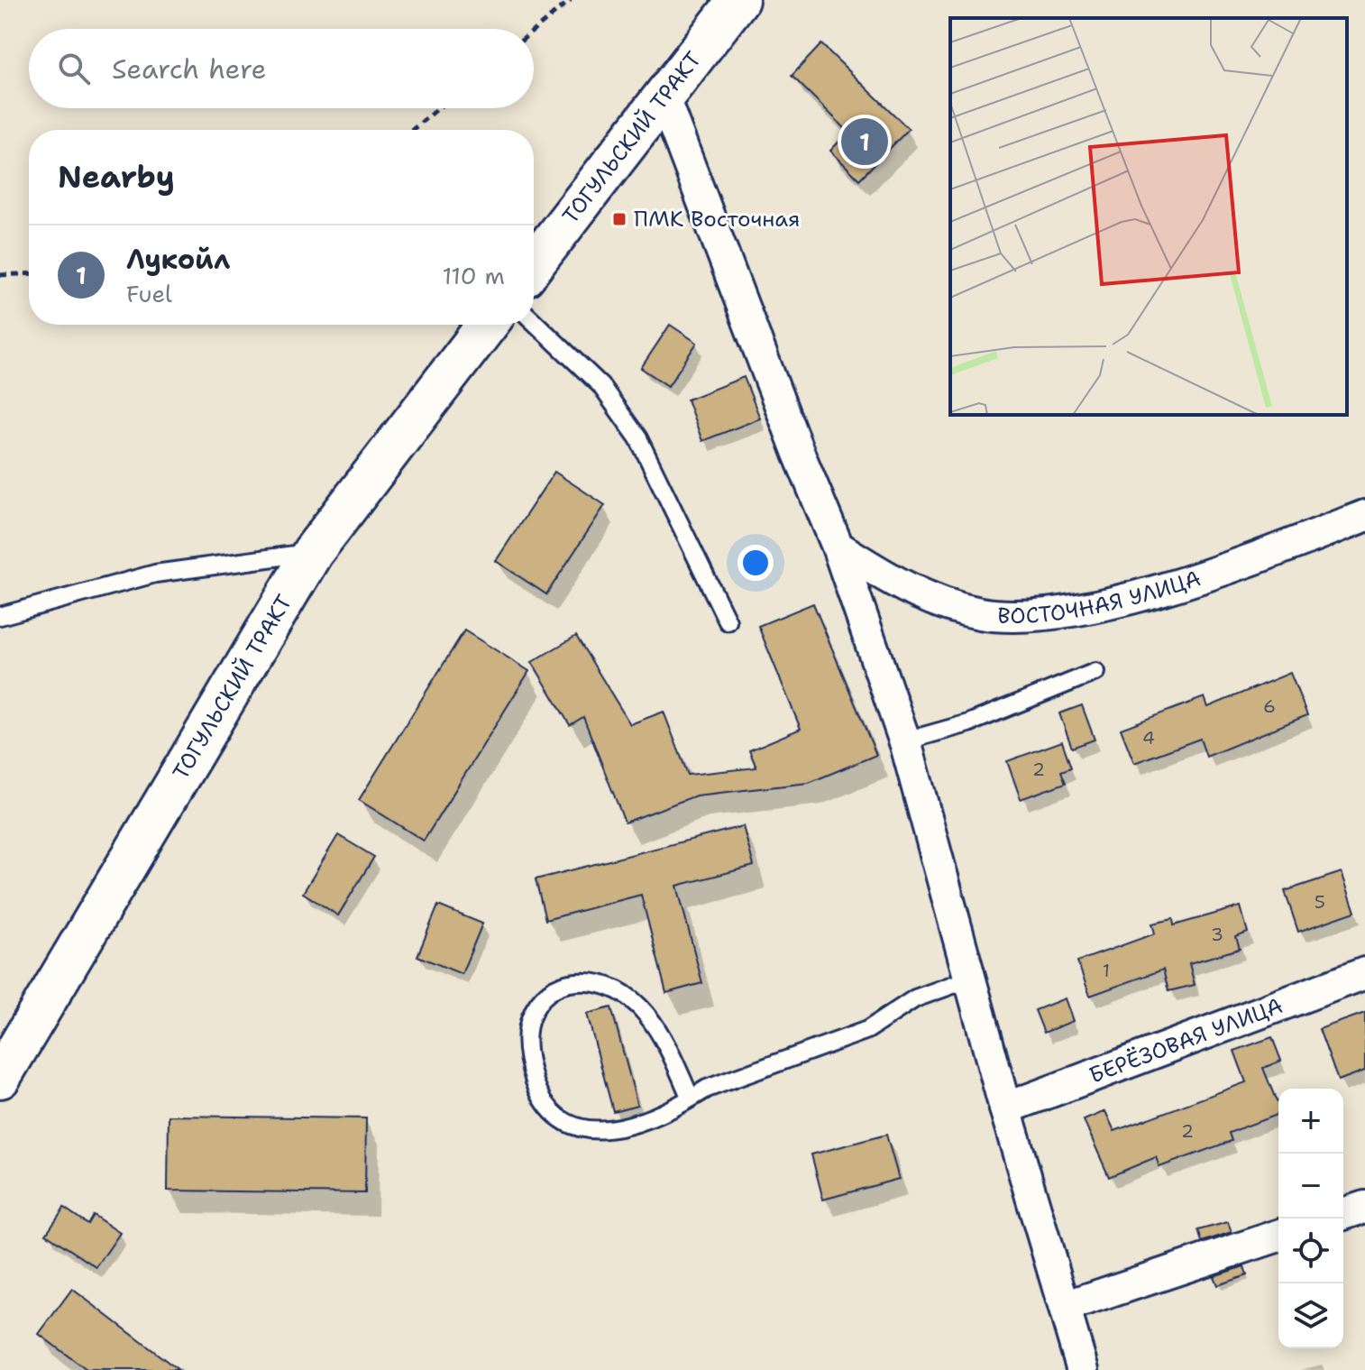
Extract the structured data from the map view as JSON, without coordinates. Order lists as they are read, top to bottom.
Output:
{
  "streets": {
    "main road": ["ТОГУЛЬСКИЙ ТРАКТ"],
    "street": ["ВОСТОЧНАЯ УЛИЦА", "БЕРЁЗОВАЯ УЛИЦА"]
  },
  "places": {
    "transit": ["ПМК Восточная"]
  },
  "house_numbers": [
    "6",
    "4",
    "2",
    "5",
    "3",
    "1",
    "2"
  ],
  "page": {
    "search": "Search here",
    "pins": "1",
    "heading": "Nearby",
    "list": [
      {
        "mark": "1",
        "name": "Лукойл",
        "note": "Fuel",
        "value": "110 m"
      }
    ],
    "map_buttons": ["+", "−"]
  }
}
